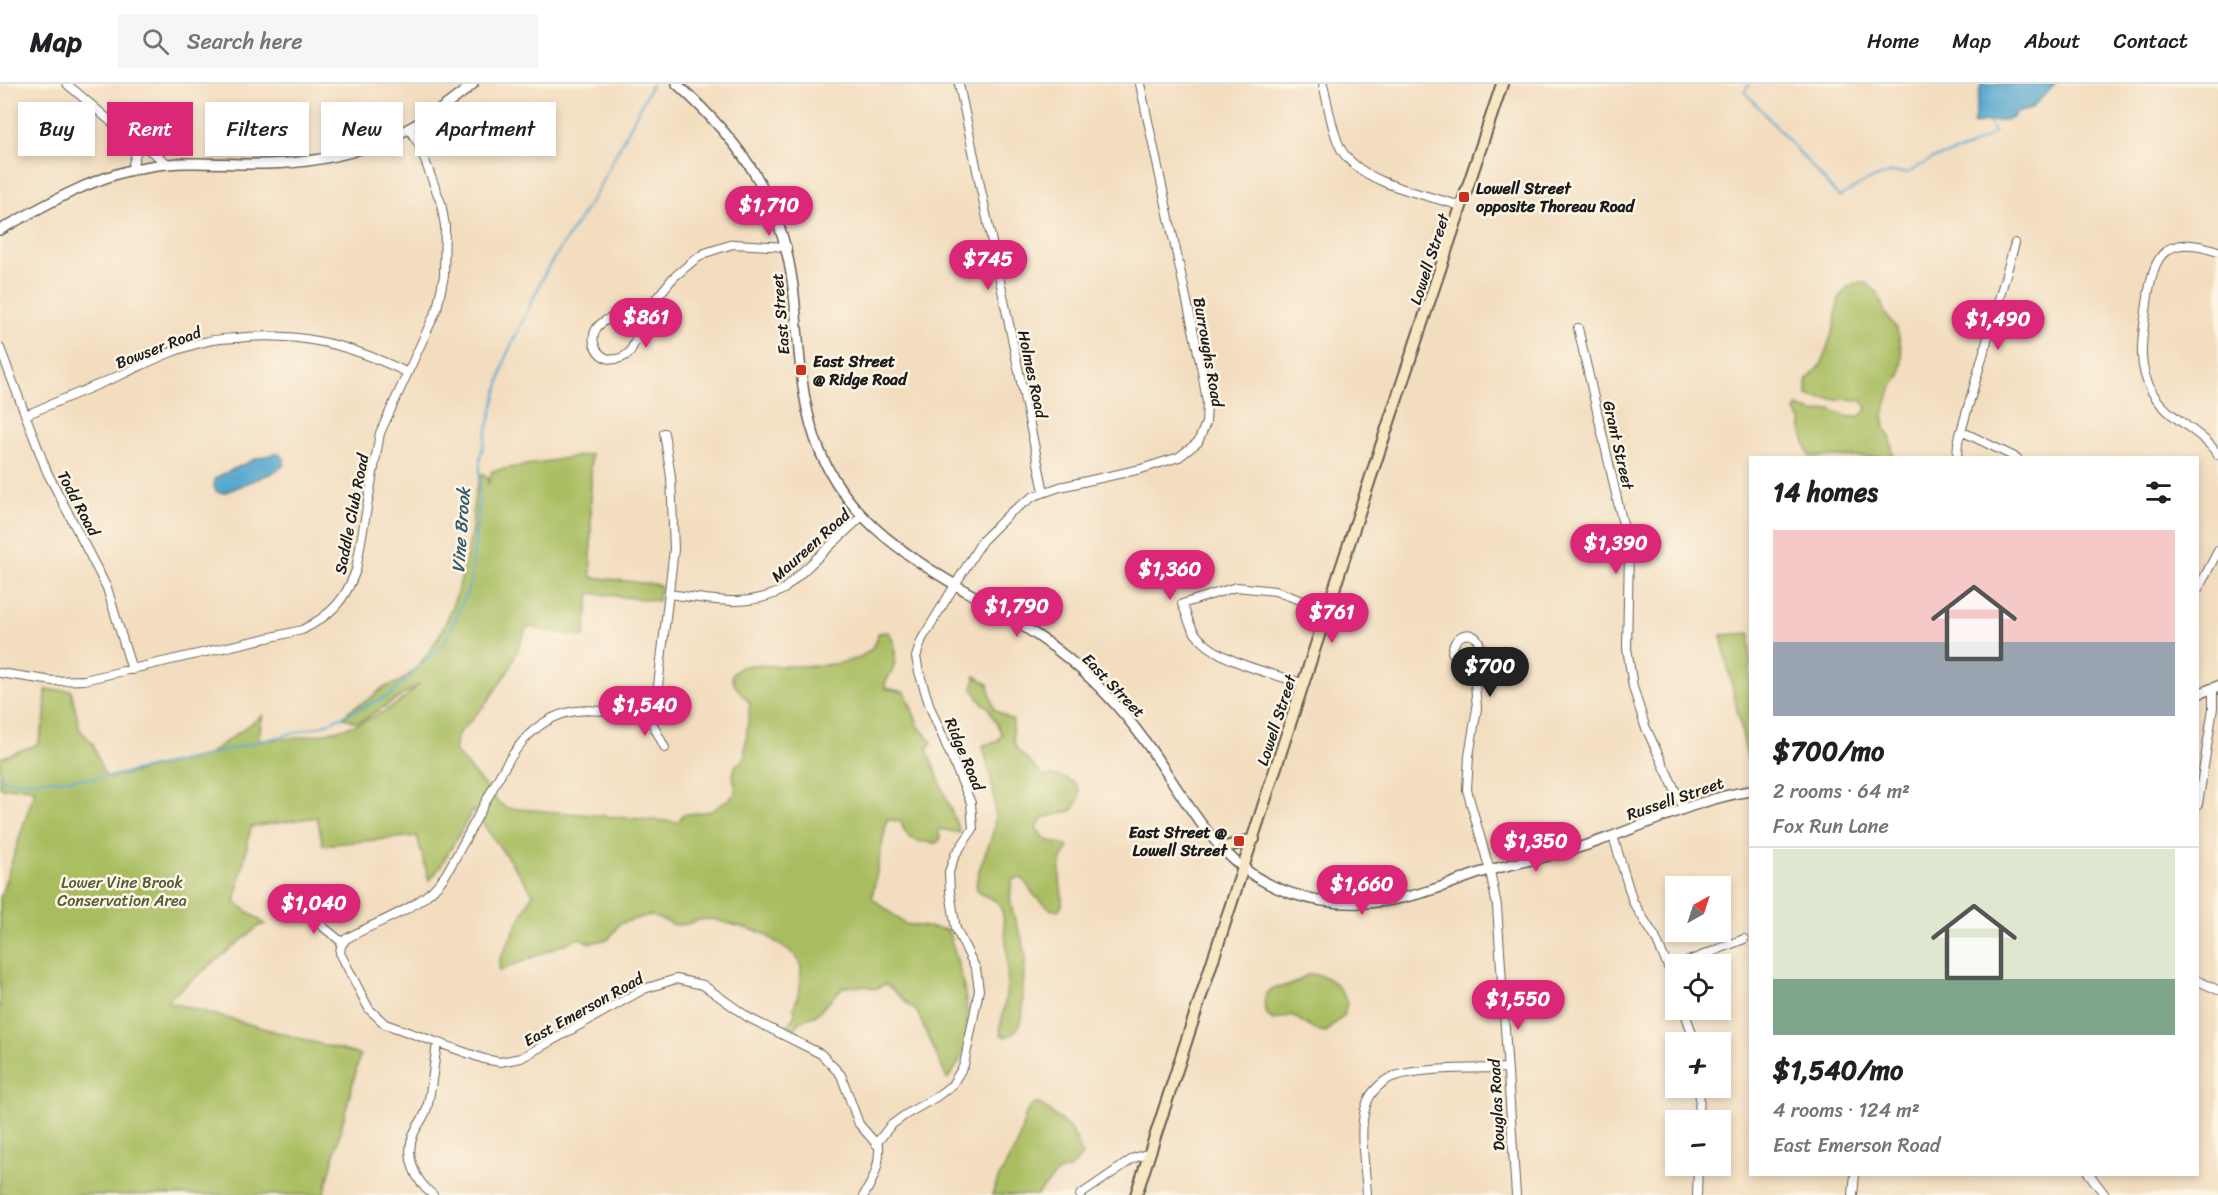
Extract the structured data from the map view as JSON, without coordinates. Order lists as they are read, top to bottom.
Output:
{
  "streets": {
    "main road": ["Lowell Street"],
    "street": [
      "East Street",
      "Bowser Road",
      "Burroughs Road",
      "Holmes Road",
      "Grant Street",
      "Todd Road",
      "Saddle Club Road",
      "Maureen Road",
      "Ridge Road",
      "Russell Street",
      "East Emerson Road",
      "Douglas Road"
    ]
  },
  "crossings": [
    ["Lowell Street", "East Street"],
    ["East Street", "Burroughs Road"],
    ["East Street", "Maureen Road"],
    ["East Street", "Ridge Road"],
    ["East Street", "Russell Street"],
    ["East Street", "Douglas Road"],
    ["Bowser Road", "Todd Road"],
    ["Bowser Road", "Saddle Club Road"],
    ["Burroughs Road", "Holmes Road"],
    ["Burroughs Road", "Ridge Road"],
    ["Grant Street", "Russell Street"],
    ["Todd Road", "Saddle Club Road"],
    ["Ridge Road", "East Emerson Road"]
  ],
  "water": ["Vine Brook"],
  "parks": ["Lower Vine Brook Conservation Area"],
  "places": {
    "transit": ["Lowell Street opposite Thoreau Road", "East Street @ Ridge Road", "East Street @ Lowell Street"]
  },
  "north": "top right",
  "page": {
    "header": "Map",
    "search": "Search here",
    "nav": [
      "Home",
      "Map",
      "About",
      "Contact"
    ],
    "chip": [
      "Buy",
      "Rent",
      "Filters",
      "New",
      "Apartment"
    ],
    "price": [
      "$1,710",
      "$745",
      "$861",
      "$1,490",
      "$1,390",
      "$1,360",
      "$1,790",
      "$761",
      "$700",
      "$1,540",
      "$1,350",
      "$1,660",
      "$1,040",
      "$1,550"
    ],
    "heading": "14 homes",
    "list": [
      {
        "name": "$700/mo",
        "note": "2 rooms · 64 m² · Fox Run Lane"
      },
      {
        "name": "$1,540/mo",
        "note": "4 rooms · 124 m² · East Emerson Road"
      }
    ],
    "map_buttons": ["+", "−"]
  }
}
